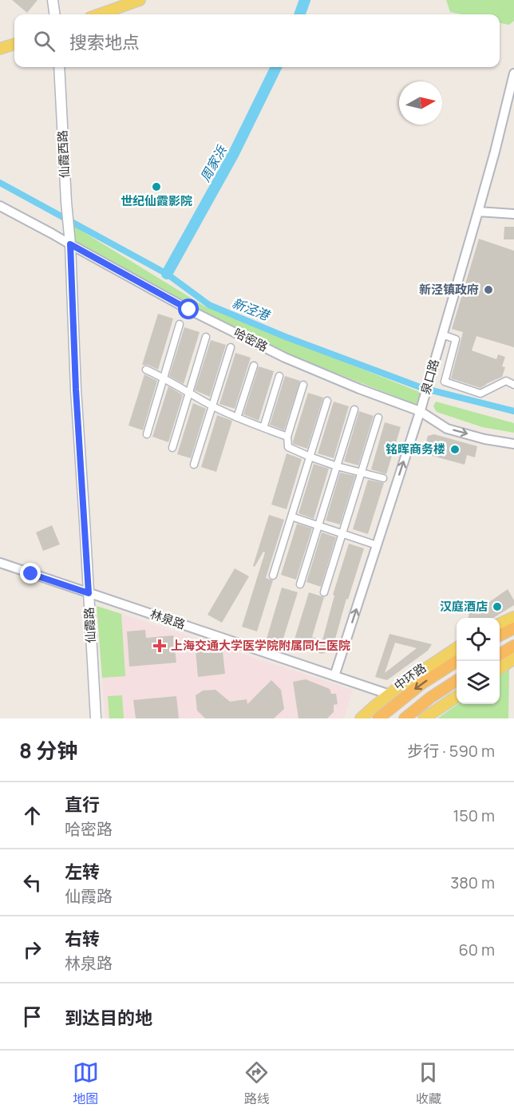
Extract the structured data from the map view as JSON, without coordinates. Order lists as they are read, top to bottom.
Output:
{
  "streets": {
    "highway": ["中环路"],
    "main road": ["仙霞西路", "仙霞路"],
    "street": ["哈密路", "泉口路", "林泉路"]
  },
  "crossings": [
    ["仙霞西路", "哈密路"],
    ["仙霞西路", "仙霞路"],
    ["哈密路", "泉口路"],
    ["哈密路", "仙霞路"],
    ["泉口路", "林泉路"],
    ["林泉路", "仙霞路"]
  ],
  "water": ["周家浜", "新泾港"],
  "places": {
    "other": [
      "世纪仙霞影院",
      "新泾镇政府",
      "铭晖商务楼",
      "汉庭酒店"
    ],
    "health": ["上海交通大学医学院附属同仁医院"]
  },
  "north": "right",
  "page": {
    "search": "搜索地点",
    "heading": ["8 分钟", "步行 · 590 m"],
    "list": [
      ["直行", "哈密路", "150 m"],
      ["左转", "仙霞路", "380 m"],
      ["右转", "林泉路", "60 m"],
      "到达目的地"
    ],
    "nav": ["地图", "路线", "收藏"]
  }
}
